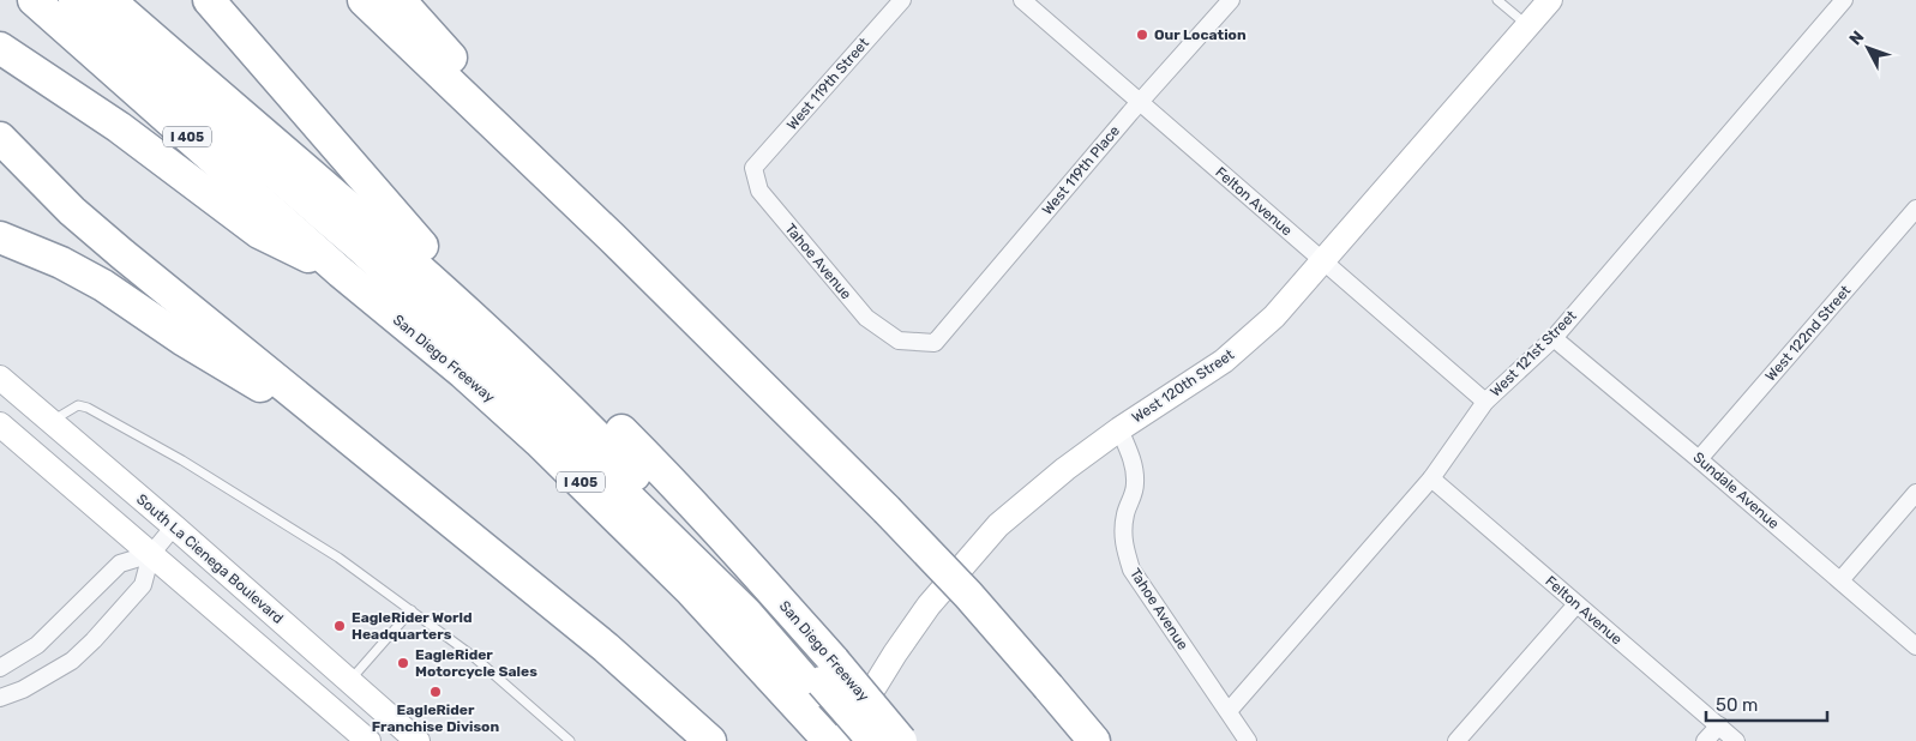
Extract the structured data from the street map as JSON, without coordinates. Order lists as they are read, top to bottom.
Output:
{
  "streets": {
    "highway": ["I 405", "San Diego Freeway"],
    "main road": ["West 120th Street", "South La Cienega Boulevard"],
    "street": [
      "West 119th Street",
      "West 119th Place",
      "Felton Avenue",
      "Tahoe Avenue",
      "West 122nd Street",
      "West 121st Street",
      "Sundale Avenue"
    ]
  },
  "crossings": [
    ["West 119th Street", "Tahoe Avenue"],
    ["West 119th Place", "Felton Avenue"],
    ["West 119th Place", "Tahoe Avenue"],
    ["Felton Avenue", "West 121st Street"],
    ["Felton Avenue", "West 120th Street"],
    ["Tahoe Avenue", "West 121st Street"],
    ["Tahoe Avenue", "West 120th Street"],
    ["West 122nd Street", "Sundale Avenue"],
    ["West 121st Street", "Sundale Avenue"]
  ],
  "places": [
    "Our Location",
    "EagleRider World Headquarters",
    "EagleRider Motorcycle Sales",
    "EagleRider Franchise Divison"
  ],
  "scale_bar": "50 m",
  "north": "top left"
}
